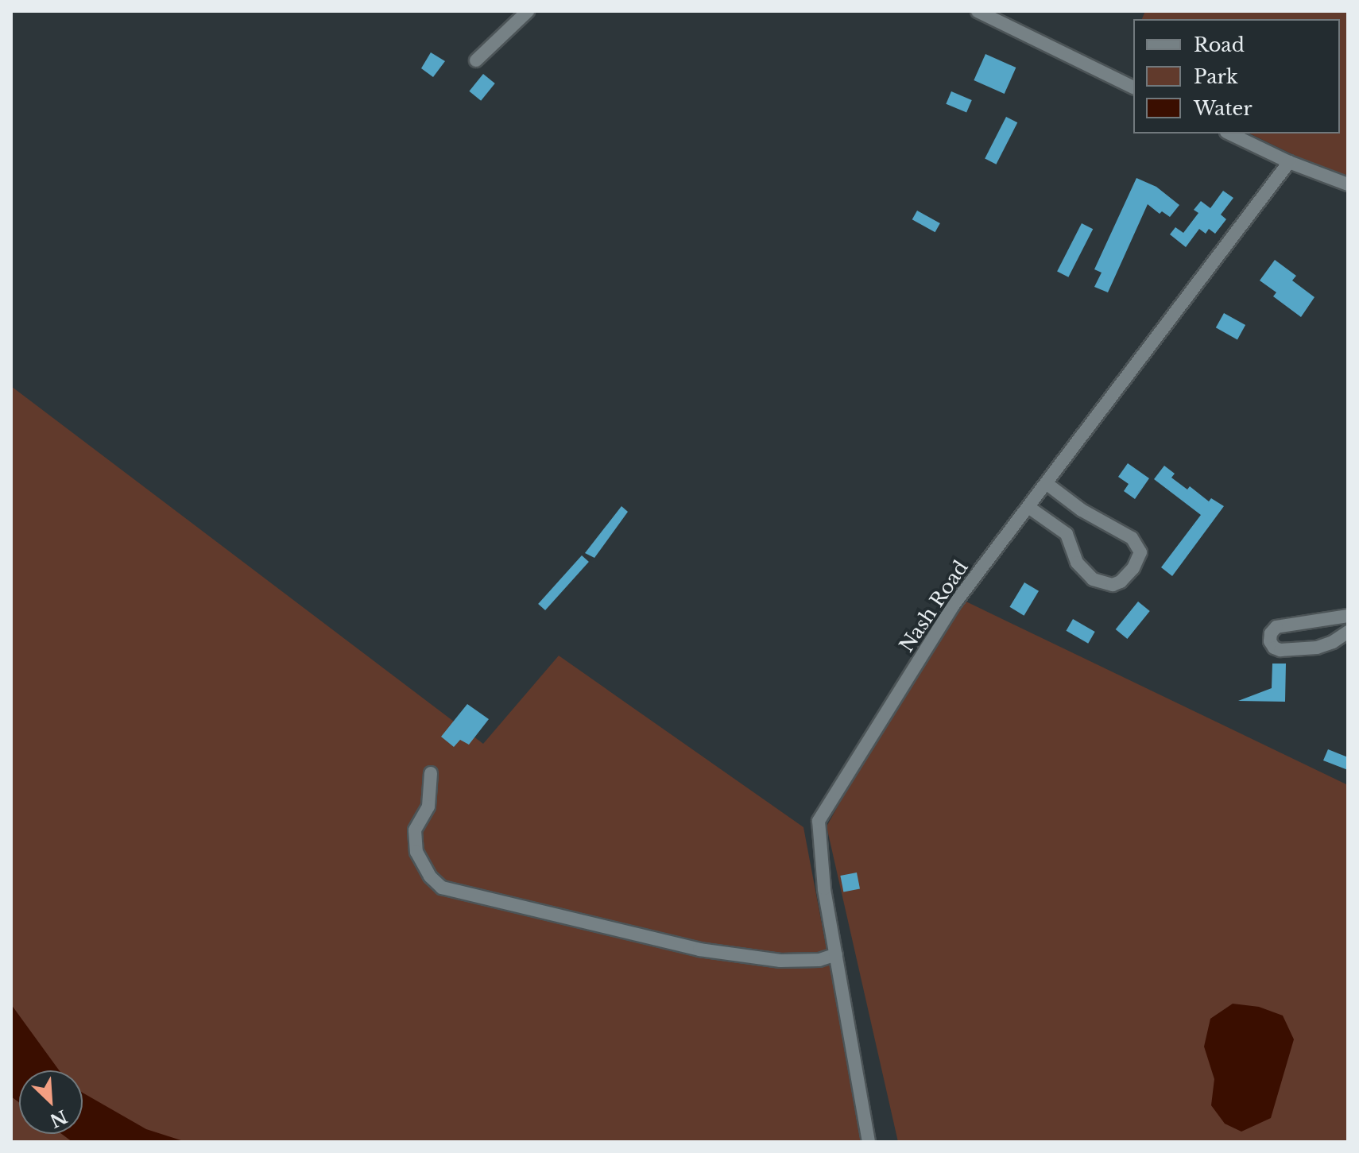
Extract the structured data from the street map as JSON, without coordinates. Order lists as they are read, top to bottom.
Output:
{
  "streets": {
    "street": ["Nash Road"]
  },
  "legend": ["Road", "Park", "Water"],
  "north": "bottom right"
}
